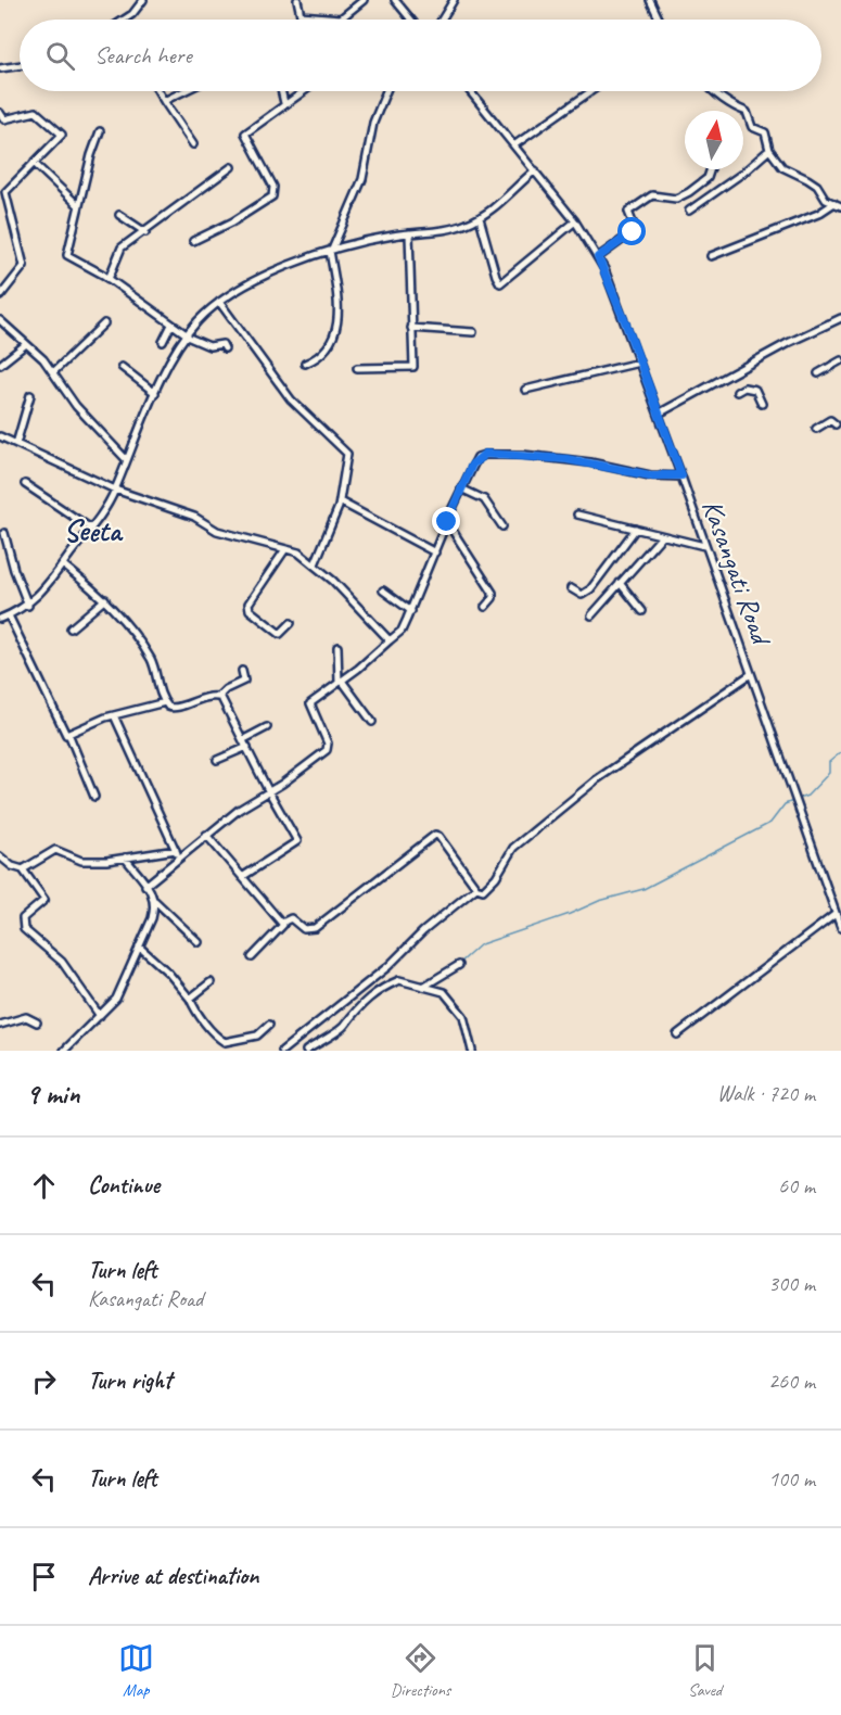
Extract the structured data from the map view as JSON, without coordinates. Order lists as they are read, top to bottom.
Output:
{
  "streets": {
    "street": ["Kasangati Road"]
  },
  "districts": ["Seeta"],
  "north": "top",
  "page": {
    "search": "Search here",
    "heading": ["9 min", "Walk · 720 m"],
    "list": [
      ["Continue", "60 m"],
      ["Turn left", "Kasangati Road", "300 m"],
      ["Turn right", "260 m"],
      ["Turn left", "100 m"],
      "Arrive at destination"
    ],
    "nav": ["Map", "Directions", "Saved"]
  }
}
